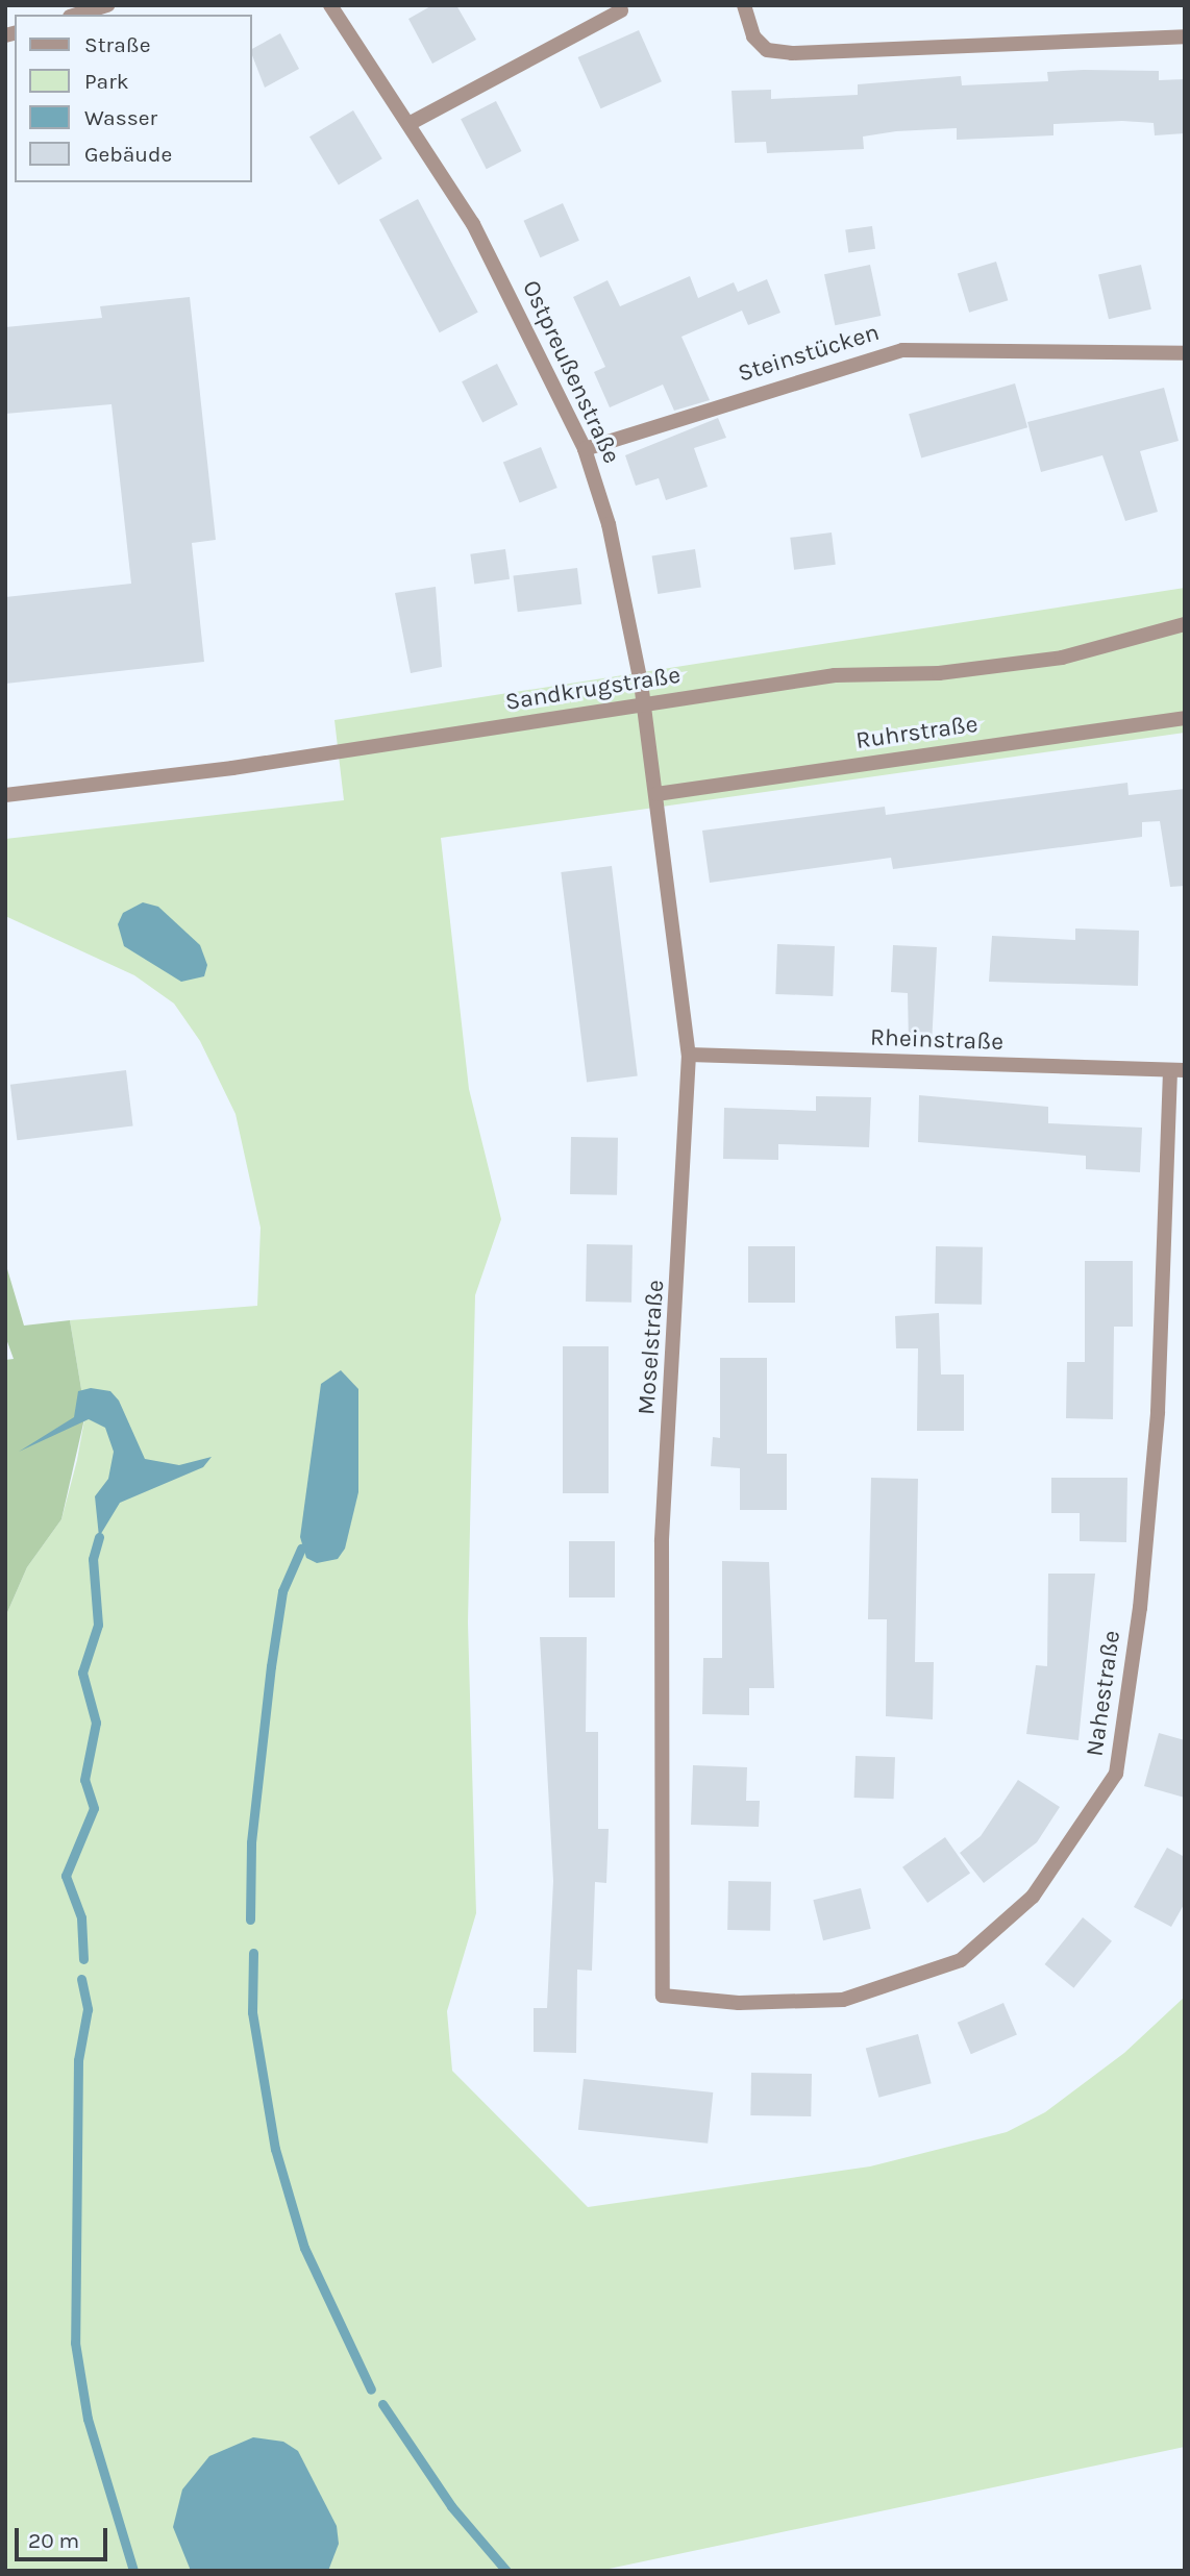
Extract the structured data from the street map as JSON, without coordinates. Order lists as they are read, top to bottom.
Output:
{
  "streets": {
    "street": [
      "Steinstücken",
      "Ostpreußenstraße",
      "Sandkrugstraße",
      "Ruhrstraße",
      "Rheinstraße",
      "Moselstraße",
      "Nahestraße"
    ]
  },
  "crossings": [
    ["Steinstücken", "Ostpreußenstraße"],
    ["Ostpreußenstraße", "Sandkrugstraße"],
    ["Ostpreußenstraße", "Moselstraße"],
    ["Sandkrugstraße", "Moselstraße"],
    ["Ruhrstraße", "Moselstraße"],
    ["Rheinstraße", "Moselstraße"],
    ["Rheinstraße", "Nahestraße"],
    ["Moselstraße", "Nahestraße"]
  ],
  "legend": [
    "Straße",
    "Park",
    "Wasser",
    "Gebäude"
  ],
  "scale_bar": "20 m"
}
